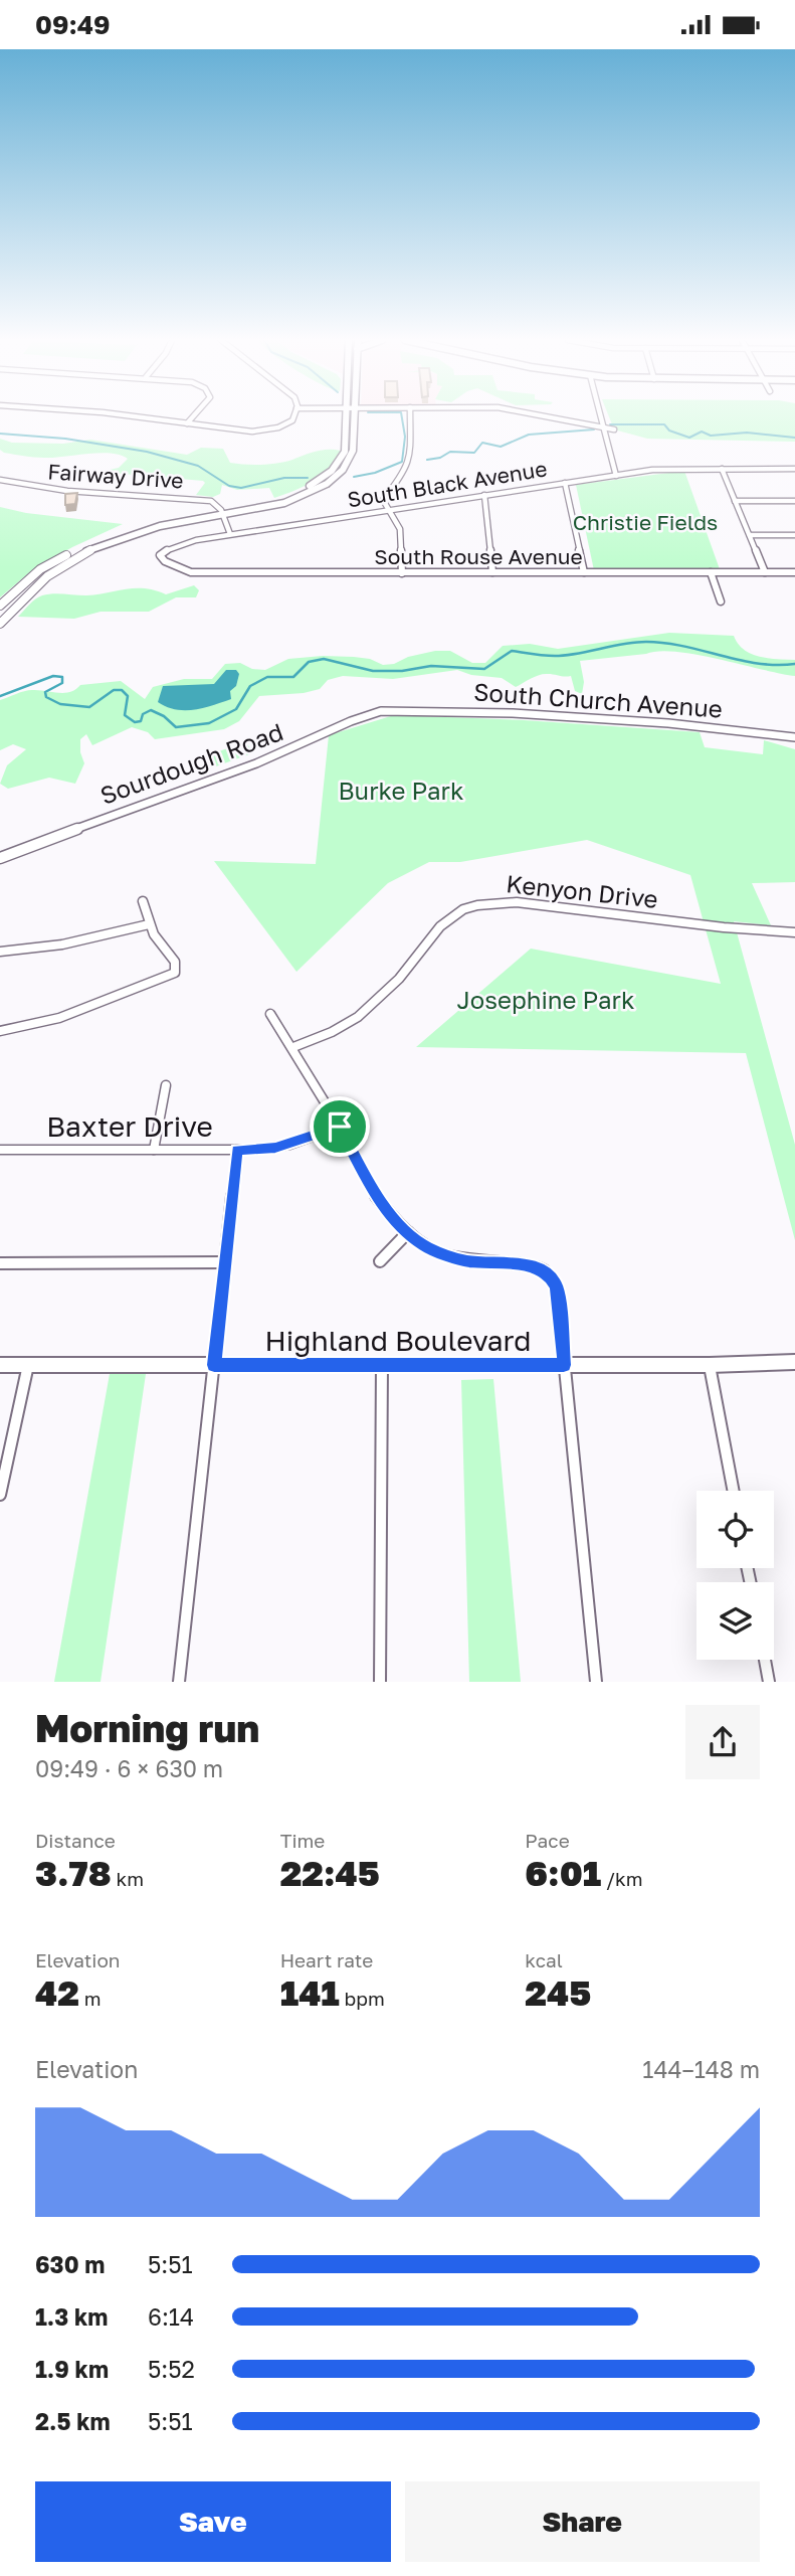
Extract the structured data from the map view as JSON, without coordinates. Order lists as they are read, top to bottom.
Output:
{
  "streets": {
    "main road": ["Highland Boulevard"],
    "street": [
      "Fairway Drive",
      "South Black Avenue",
      "South Rouse Avenue",
      "South Church Avenue",
      "Sourdough Road",
      "Kenyon Drive",
      "Baxter Drive"
    ]
  },
  "crossings": [
    ["South Black Avenue", "South Rouse Avenue"],
    ["South Church Avenue", "Sourdough Road"]
  ],
  "parks": ["Christie Fields", "Burke Park", "Josephine Park"],
  "page": {
    "status": "09:49",
    "heading": ["Morning run", "09:49 · 6 × 630 m"],
    "stats": [
      ["Distance", "3.78 km"],
      ["Time", "22:45"],
      ["Pace", "6:01 /km"],
      ["Elevation", "42 m"],
      ["Heart rate", "141 bpm"],
      ["kcal", "245"]
    ],
    "chart": ["Elevation", "144–148 m"],
    "list": [
      {
        "name": "630 m",
        "note": "5:51"
      },
      {
        "name": "1.3 km",
        "note": "6:14"
      },
      {
        "name": "1.9 km",
        "note": "5:52"
      },
      {
        "name": "2.5 km",
        "note": "5:51"
      }
    ],
    "buttons": ["Save", "Share"]
  }
}
